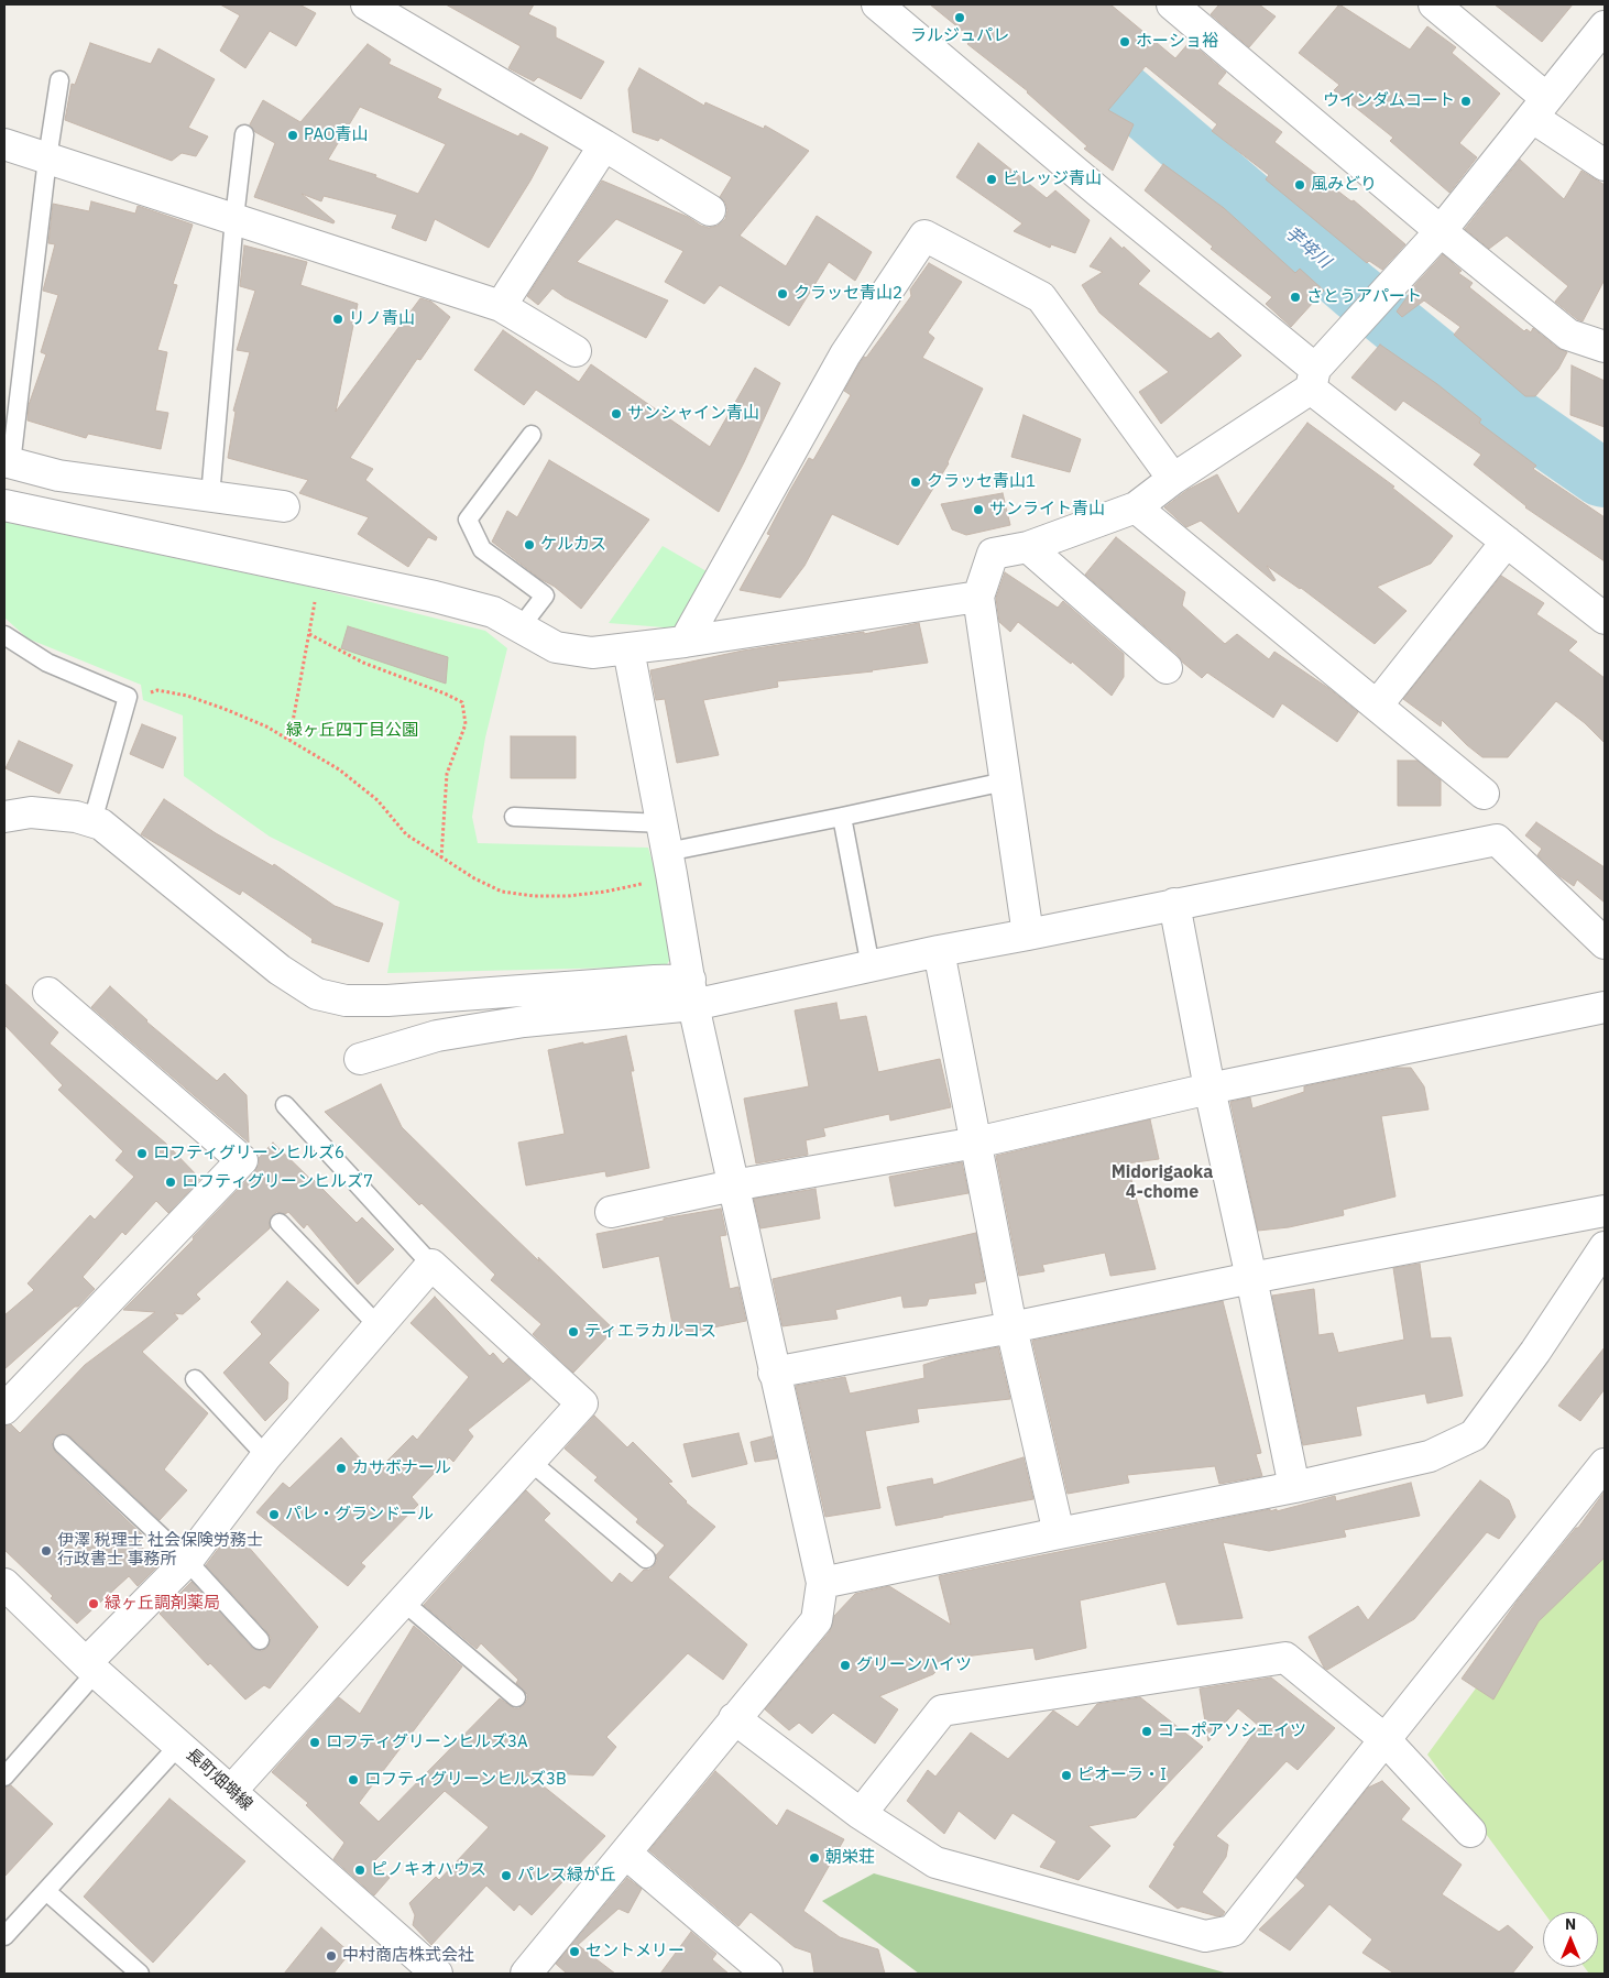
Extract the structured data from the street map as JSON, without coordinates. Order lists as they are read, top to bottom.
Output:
{
  "streets": {
    "street": ["長町畑塒線"]
  },
  "districts": ["Midorigaoka 4-chome"],
  "water": ["芋埣川"],
  "parks": ["緑ヶ丘四丁目公園"],
  "places": [
    "ラルジュパレ",
    "ホーショ裕",
    "ウインダムコート",
    "PAO青山",
    "ビレッジ青山",
    "風みどり",
    "クラッセ青山2",
    "さとうアパート",
    "リノ青山",
    "サンシャイン青山",
    "クラッセ青山1",
    "サンライト青山",
    "ケルカス",
    "ロフティグリーンヒルズ6",
    "ロフティグリーンヒルズ7",
    "ティエラカルコス",
    "カサボナール",
    "パレ・グランドール",
    "伊澤 税理士 社会保険労務士 行政書士 事務所",
    "緑ヶ丘調剤薬局",
    "グリーンハイツ",
    "コーポアソシエイツ",
    "ロフティグリーンヒルズ3A",
    "ピオーラ・I",
    "ロフティグリーンヒルズ3B",
    "朝栄荘",
    "ピノキオハウス",
    "パレス緑が丘",
    "セントメリー",
    "中村商店株式会社"
  ],
  "north": "top"
}
